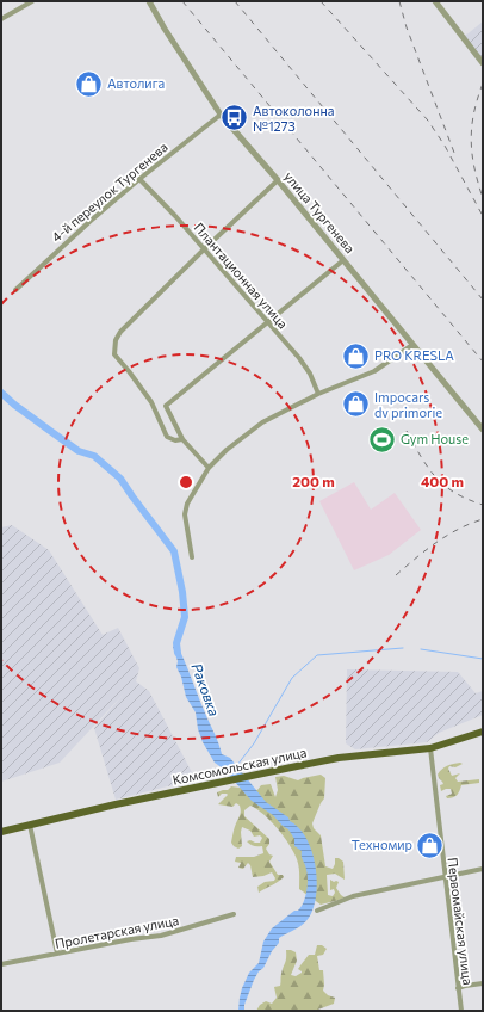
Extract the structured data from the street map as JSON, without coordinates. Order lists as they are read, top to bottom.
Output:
{
  "streets": {
    "main road": ["Комсомольская улица"],
    "street": [
      "4-й переулок Тургенева",
      "улица Тургенева",
      "Плантационная улица",
      "Первомайская улица",
      "Пролетарская улица"
    ]
  },
  "crossings": [
    ["4-й переулок Тургенева", "улица Тургенева"],
    ["4-й переулок Тургенева", "Плантационная улица"],
    ["Комсомольская улица", "Первомайская улица"]
  ],
  "water": ["Раковка"],
  "places": {
    "shop": [
      "Автолига",
      "PRO KRESLA",
      "Impocars dv primorie",
      "Техномир"
    ],
    "bus stop": ["Автоколонна №1273"],
    "sports": ["Gym House"]
  },
  "rings": ["200 m", "400 m"]
}
